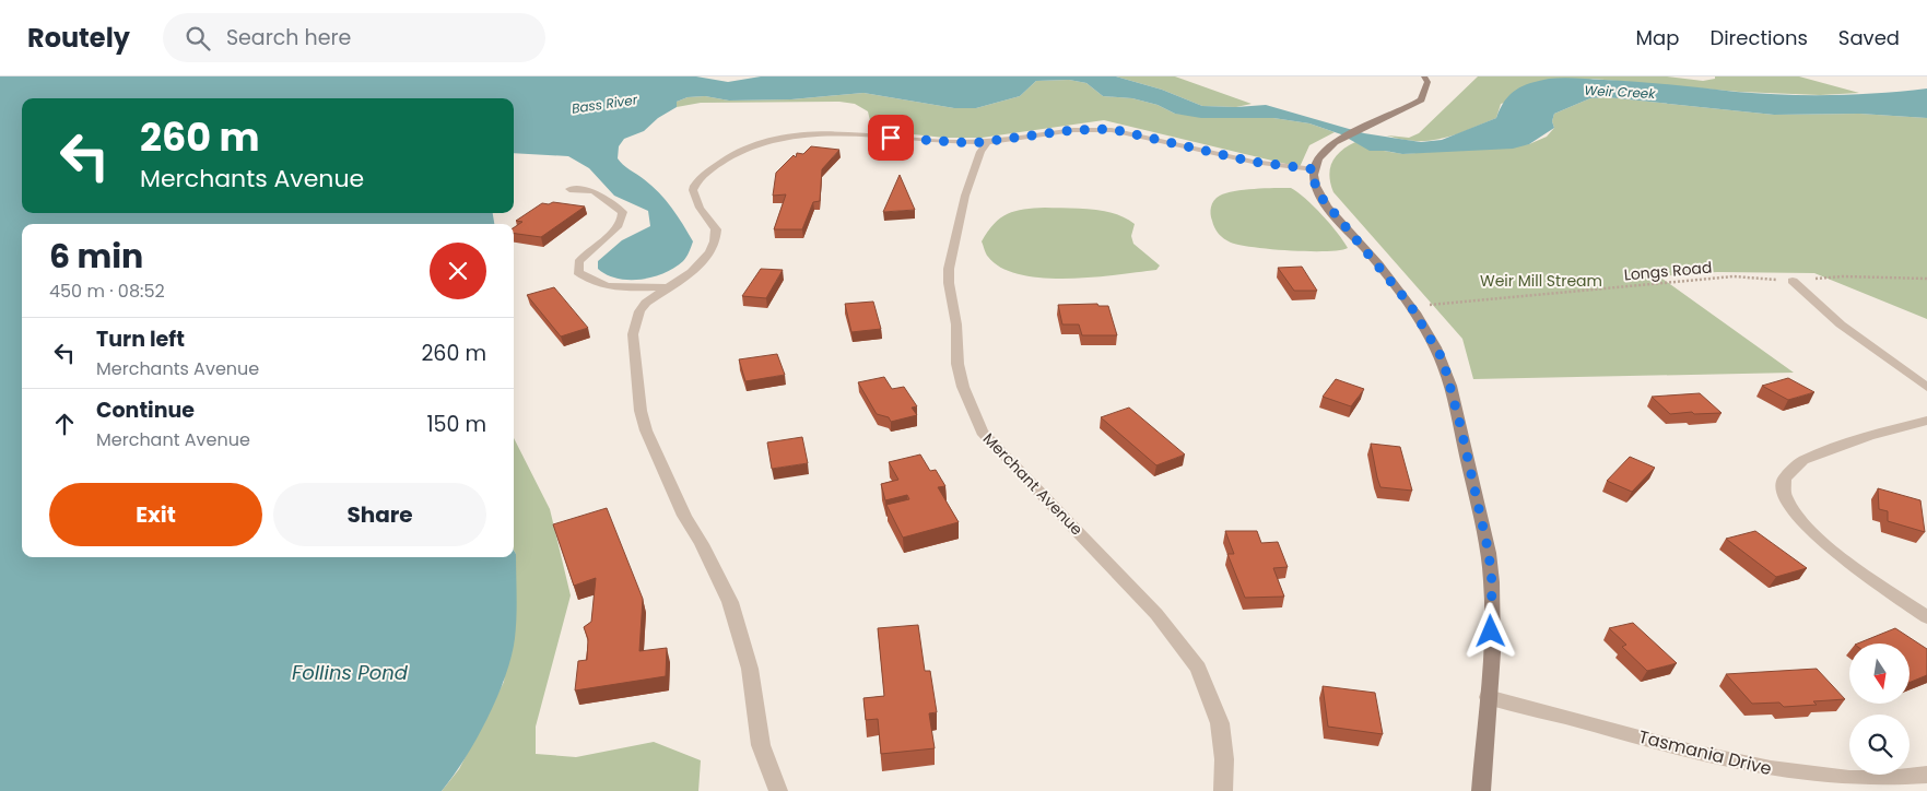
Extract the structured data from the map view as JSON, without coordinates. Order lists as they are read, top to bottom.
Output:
{
  "streets": {
    "street": ["Merchant Avenue", "Tasmania Drive"],
    "path": ["Longs Road"]
  },
  "water": ["Weir Creek", "Bass River", "Follins Pond"],
  "parks": ["Weir Mill Stream"],
  "north": "bottom",
  "page": {
    "header": "Routely",
    "search": "Search here",
    "nav": ["Map", "Directions", "Saved"],
    "turn": ["260 m", "Merchants Avenue"],
    "heading": ["6 min", "450 m · 08:52"],
    "list": [
      {
        "name": "Turn left",
        "note": "Merchants Avenue",
        "value": "260 m"
      },
      {
        "name": "Continue",
        "note": "Merchant Avenue",
        "value": "150 m"
      }
    ],
    "buttons": ["Exit", "Share"]
  }
}
